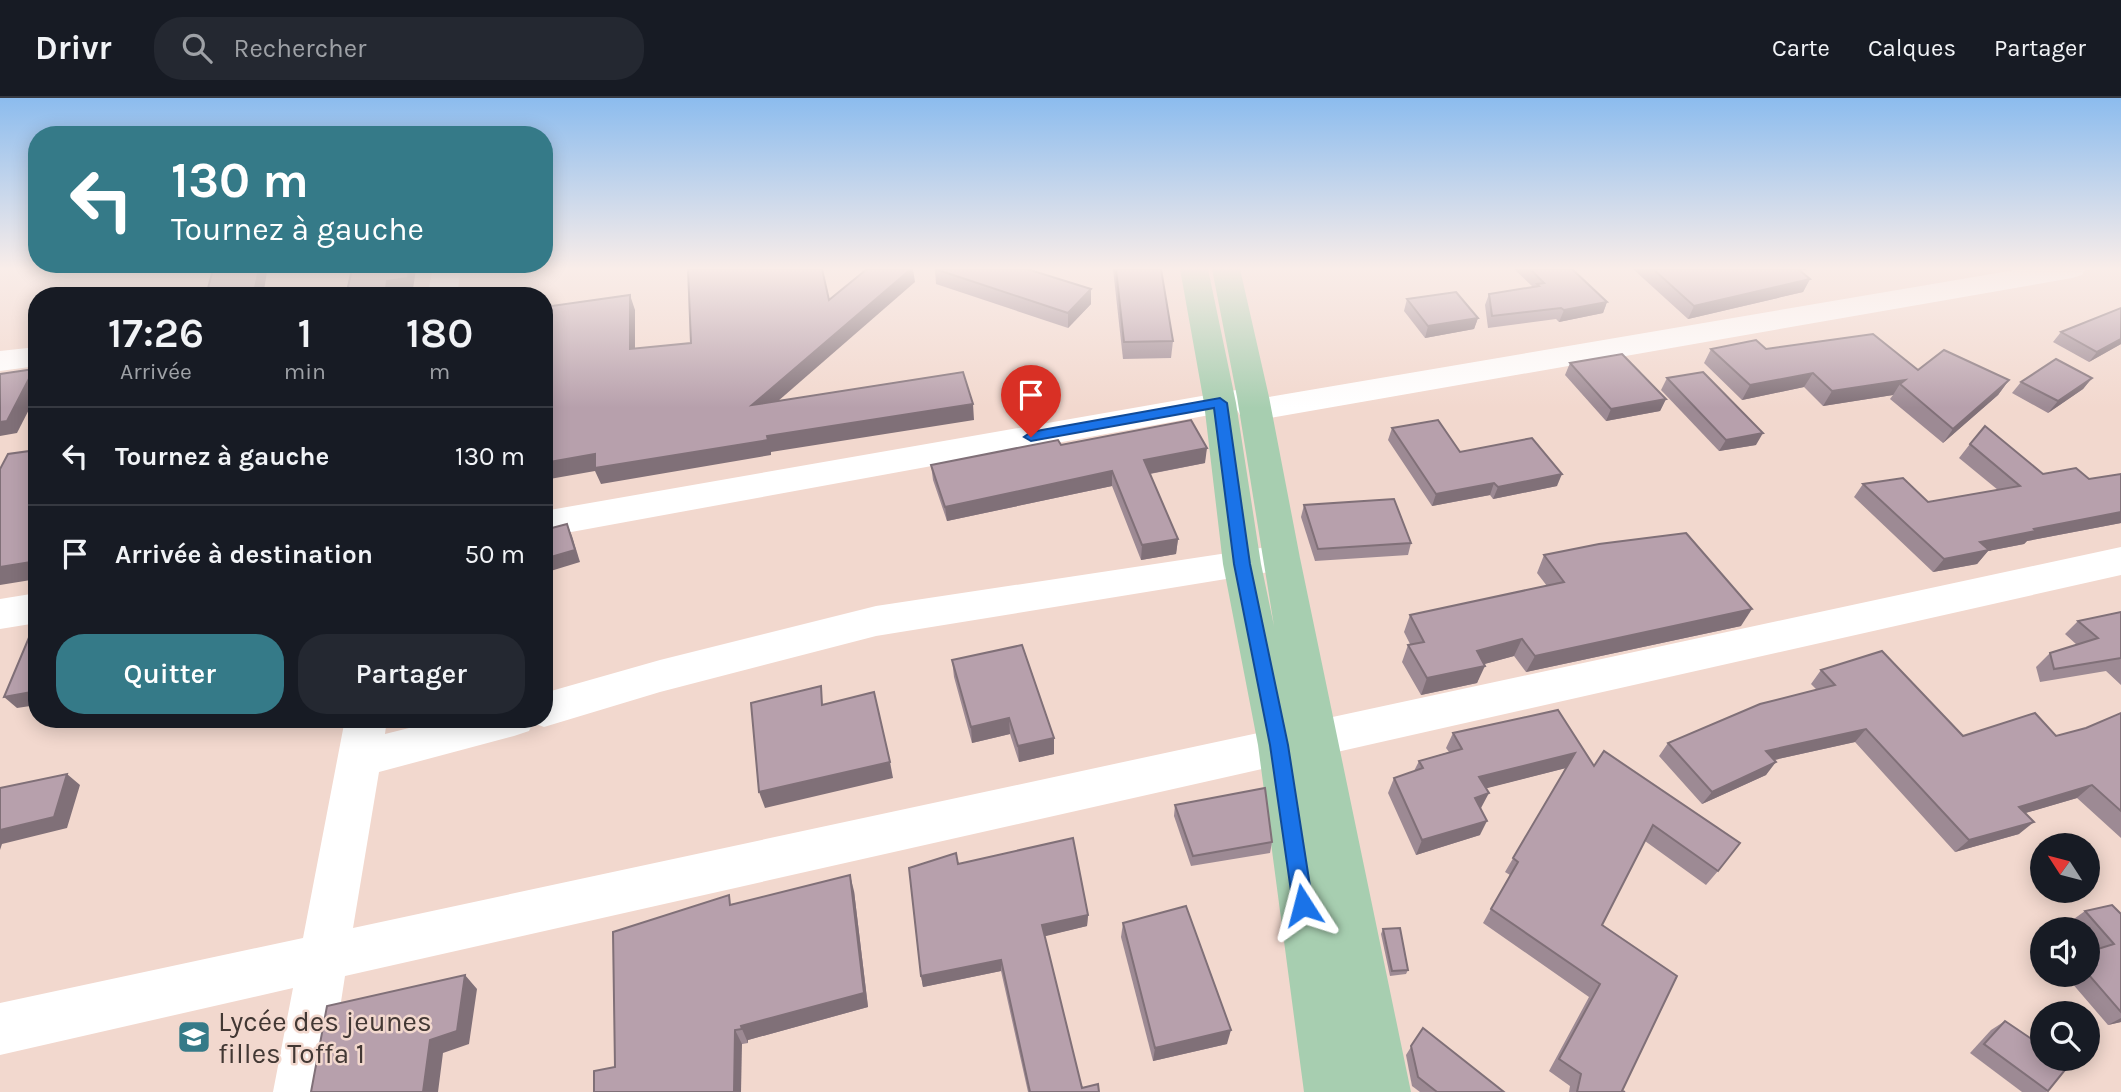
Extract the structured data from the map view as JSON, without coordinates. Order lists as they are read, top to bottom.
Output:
{
  "places": {
    "school or university": ["Lycée des jeunes filles Toffa 1"]
  },
  "north": "top left",
  "page": {
    "header": "Drivr",
    "search": "Rechercher",
    "nav": ["Carte", "Calques", "Partager"],
    "turn": ["130 m", "Tournez à gauche"],
    "eta": [
      "17:26",
      "Arrivée",
      "1",
      "min",
      "180",
      "m"
    ],
    "list": [
      {
        "name": "Tournez à gauche",
        "value": "130 m"
      },
      {
        "name": "Arrivée à destination",
        "value": "50 m"
      }
    ],
    "buttons": ["Quitter", "Partager"]
  }
}
